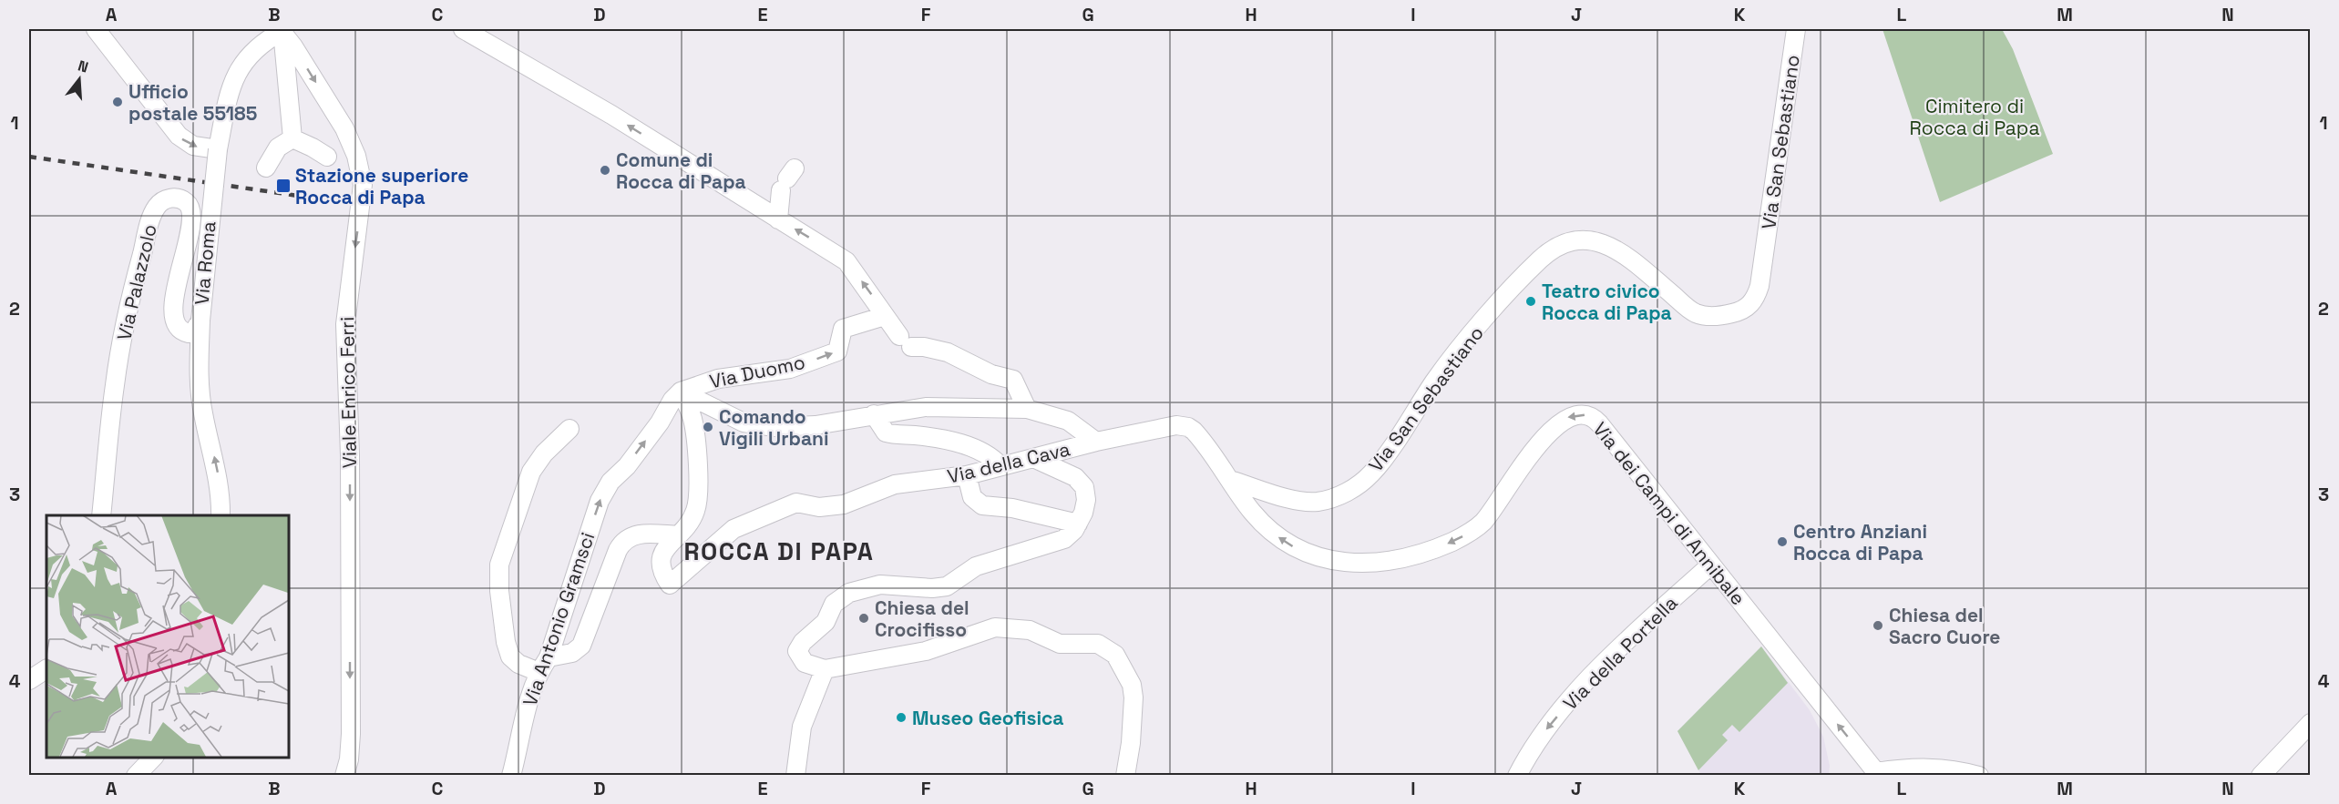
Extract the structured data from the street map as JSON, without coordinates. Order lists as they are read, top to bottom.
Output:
{
  "streets": {
    "street": [
      "Via San Sebastiano",
      "Via Roma",
      "Via Palazzolo",
      "Via Duomo",
      "Viale Enrico Ferri",
      "Via della Cava",
      "Via dei Campi di Annibale",
      "Via Antonio Gramsci",
      "Via della Portella"
    ]
  },
  "crossings": [
    ["Via San Sebastiano", "Via dei Campi di Annibale"],
    ["Via Roma", "Via Palazzolo"],
    ["Via Roma", "Viale Enrico Ferri"],
    ["Via Duomo", "Via Antonio Gramsci"],
    ["Via della Cava", "Via dei Campi di Annibale"],
    ["Via dei Campi di Annibale", "Via della Portella"]
  ],
  "one_way": [
    "Via Roma",
    "Viale Enrico Ferri",
    "Via Antonio Gramsci",
    "Via della Portella"
  ],
  "districts": ["ROCCA DI PAPA"],
  "parks": ["Cimitero di Rocca di Papa"],
  "places": {
    "other": [
      "Ufficio postale 55185",
      "Comune di Rocca di Papa",
      "Teatro civico Rocca di Papa",
      "Comando Vigili Urbani",
      "Centro Anziani Rocca di Papa",
      "Chiesa del Crocifisso",
      "Chiesa del Sacro Cuore",
      "Museo Geofisica"
    ],
    "transit": ["Stazione superiore Rocca di Papa"]
  },
  "north": "top",
  "grid": {
    "columns": [
      "A",
      "B",
      "C",
      "D",
      "E",
      "F",
      "G",
      "H",
      "I",
      "J",
      "K",
      "L",
      "M",
      "N"
    ],
    "rows": [
      "1",
      "2",
      "3",
      "4"
    ]
  }
}
